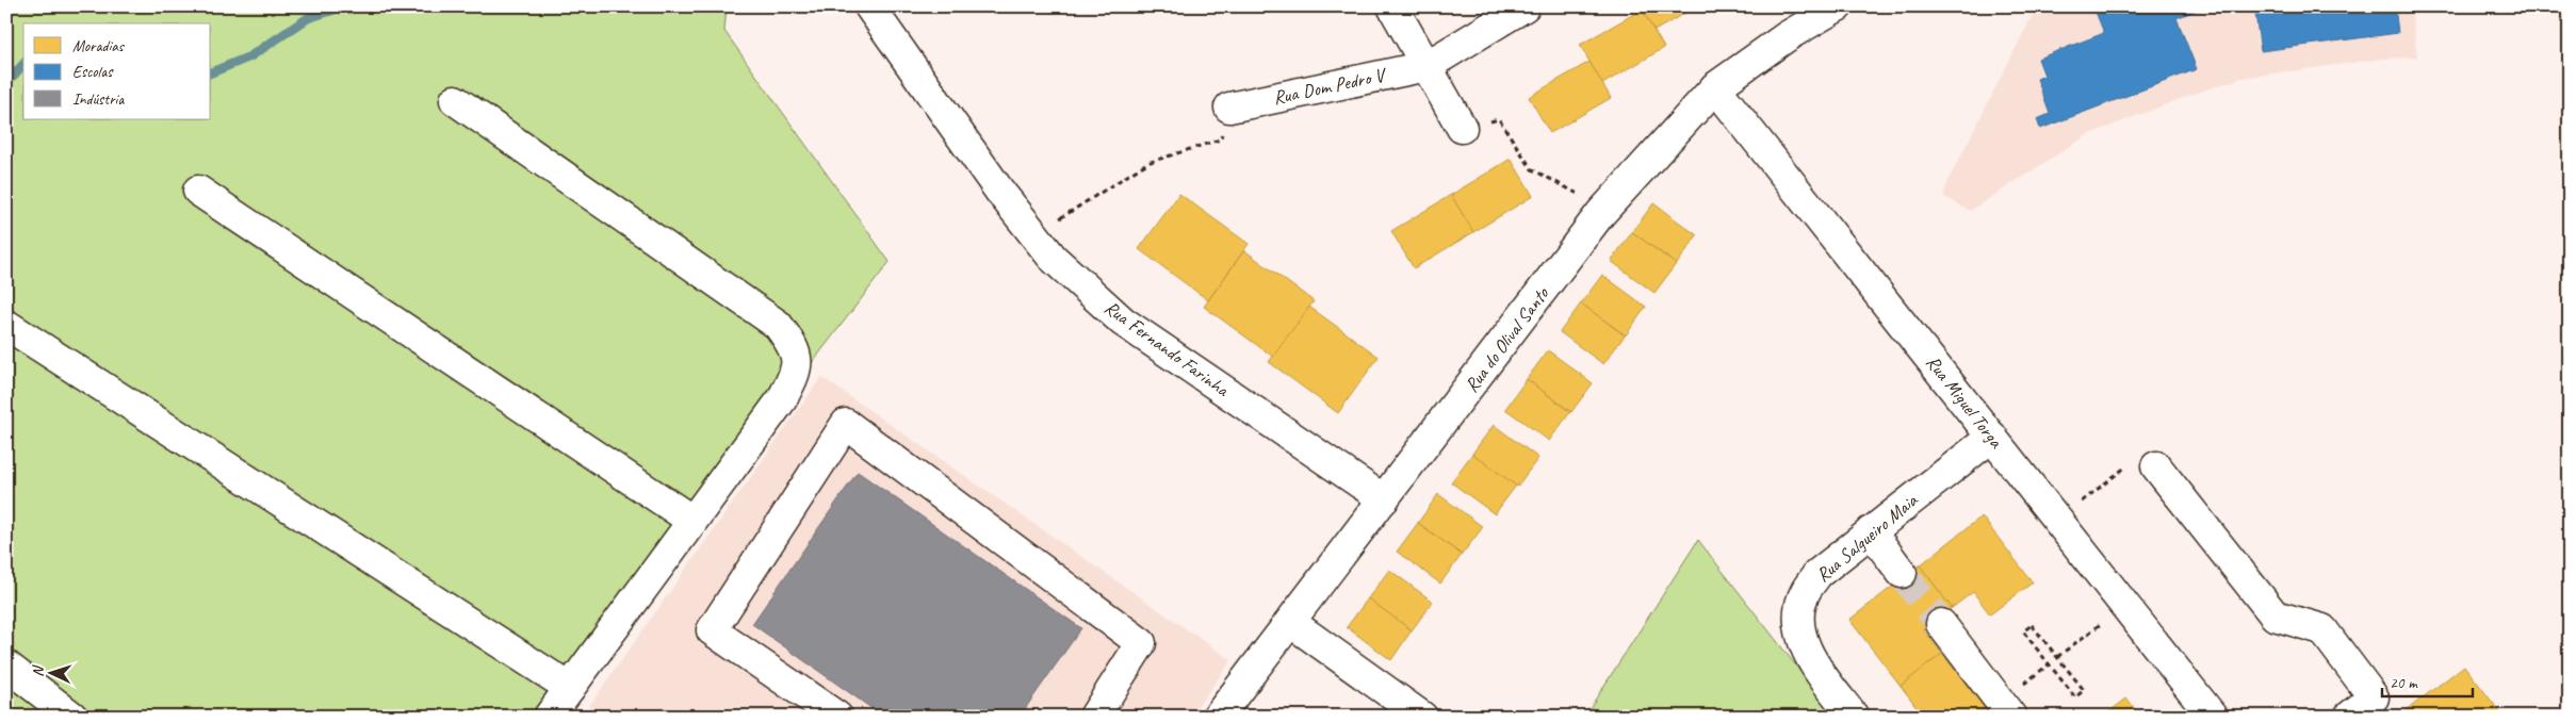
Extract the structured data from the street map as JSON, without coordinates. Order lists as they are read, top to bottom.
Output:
{
  "streets": {
    "street": [
      "Rua Dom Pedro V",
      "Rua do Olival Santo",
      "Rua Fernando Farinha",
      "Rua Miguel Torga",
      "Rua Salgueiro Maia"
    ]
  },
  "crossings": [
    ["Rua do Olival Santo", "Rua Fernando Farinha"],
    ["Rua do Olival Santo", "Rua Miguel Torga"],
    ["Rua Miguel Torga", "Rua Salgueiro Maia"]
  ],
  "legend": ["Moradias", "Escolas", "Indústria"],
  "scale_bar": "20 m",
  "north": "left"
}
